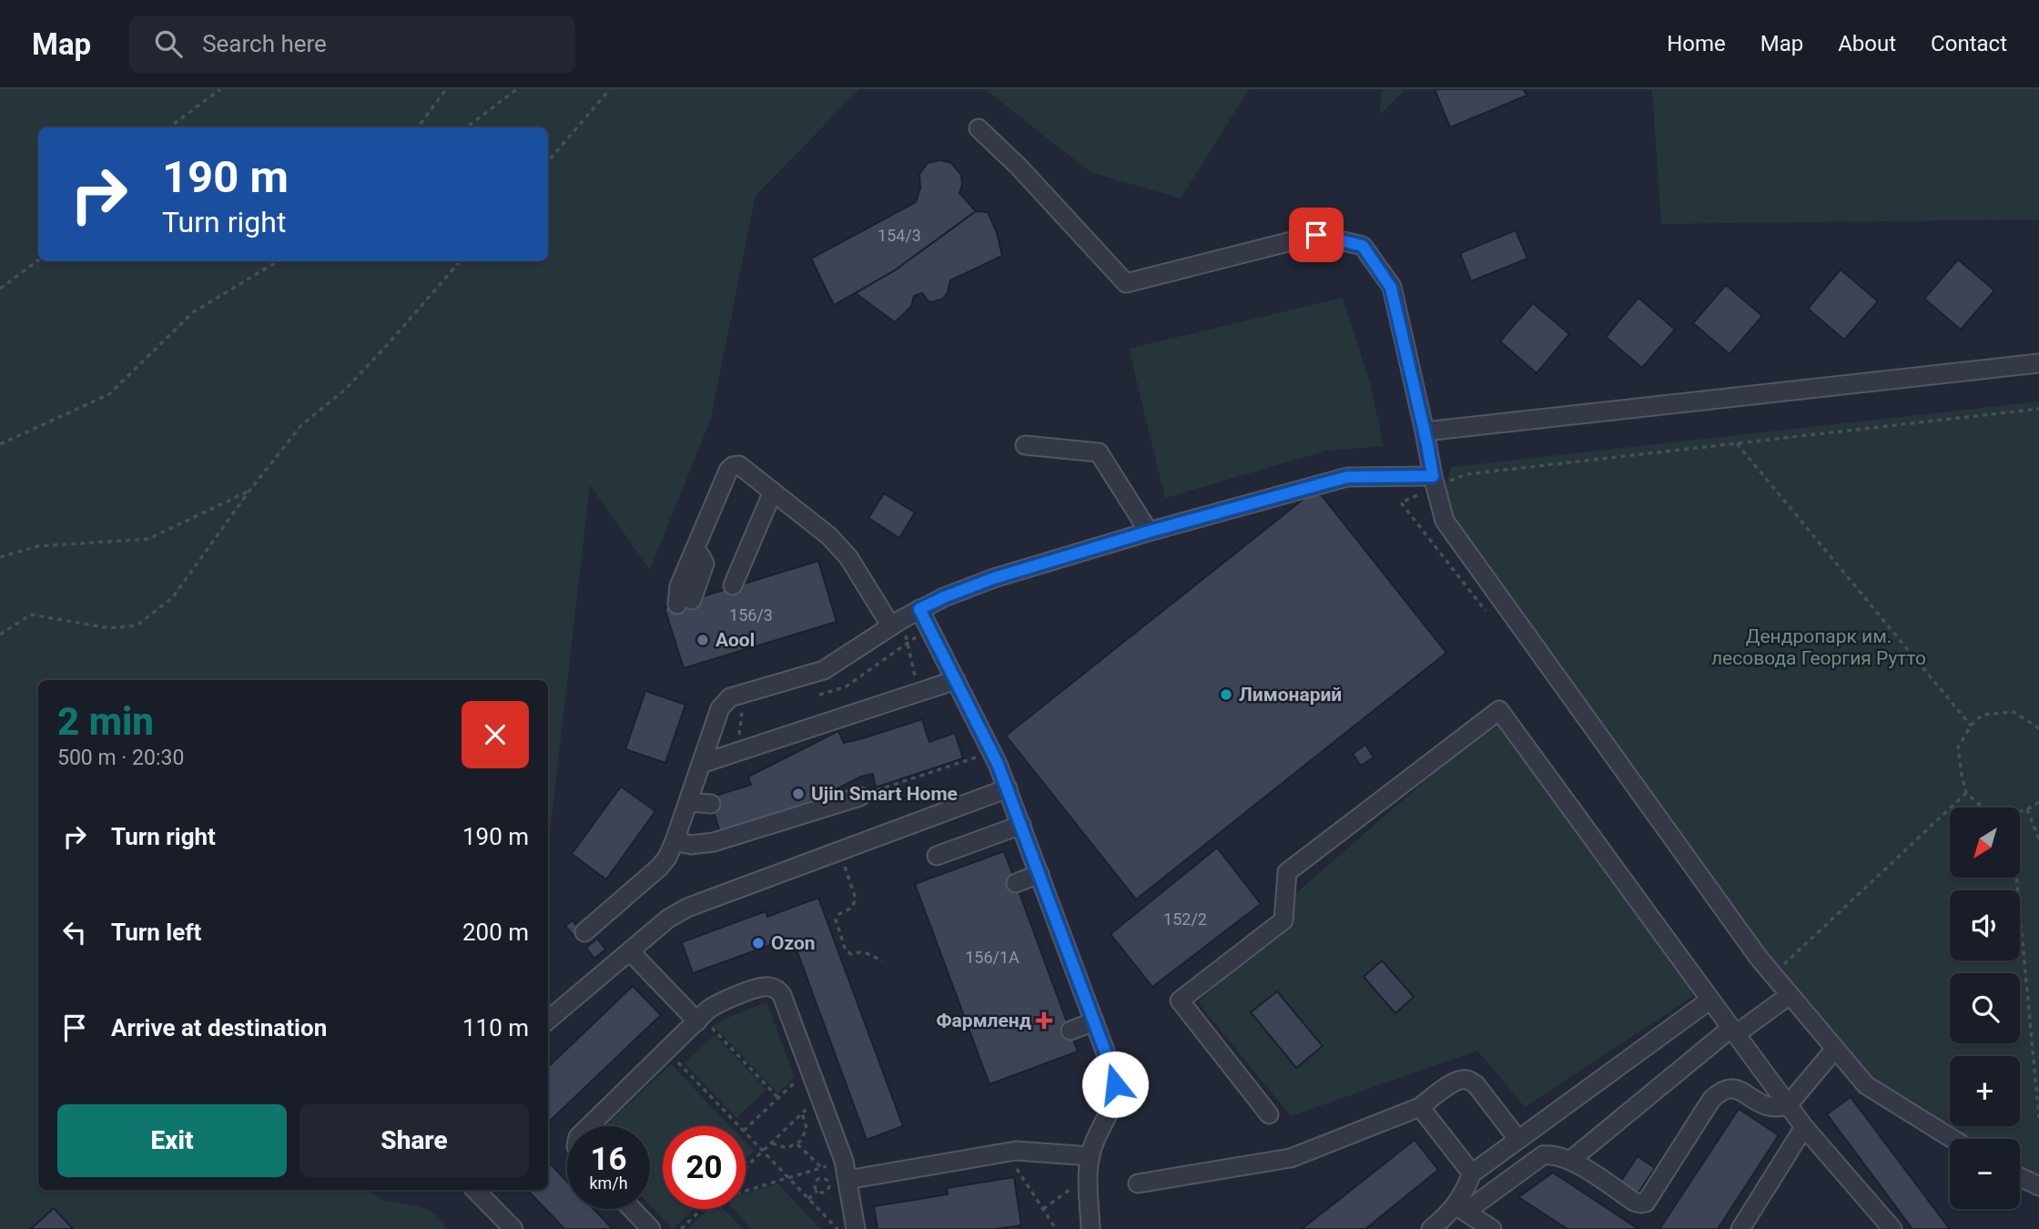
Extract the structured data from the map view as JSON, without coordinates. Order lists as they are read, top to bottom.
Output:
{
  "parks": ["Дендропарк им. лесовода Георгия Рутто"],
  "places": {
    "other": [
      "Aool",
      "Лимонарий",
      "Ujin Smart Home",
      "Ozon"
    ],
    "health": ["Фармленд"]
  },
  "house_numbers": [
    "154/3",
    "156/3",
    "152/2",
    "156/1А"
  ],
  "north": "bottom left",
  "page": {
    "header": "Map",
    "search": "Search here",
    "nav": [
      "Home",
      "Map",
      "About",
      "Contact"
    ],
    "turn": ["190 m", "Turn right"],
    "heading": ["2 min", "500 m · 20:30"],
    "list": [
      {
        "name": "Turn right",
        "value": "190 m"
      },
      {
        "name": "Turn left",
        "value": "200 m"
      },
      {
        "name": "Arrive at destination",
        "value": "110 m"
      }
    ],
    "map_buttons": ["+", "−"],
    "buttons": ["Exit", "Share"],
    "speed": "16 km/h",
    "limit": "20"
  }
}
